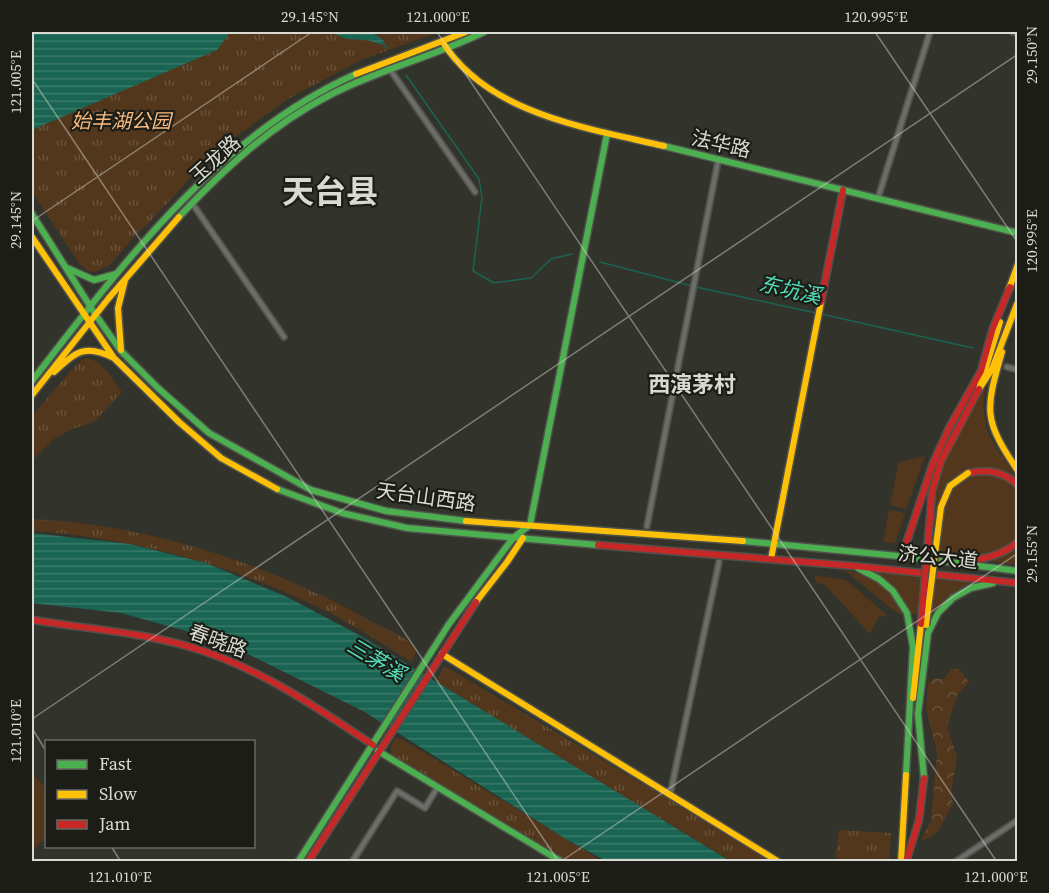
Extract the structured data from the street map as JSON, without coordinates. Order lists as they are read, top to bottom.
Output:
{
  "streets": {
    "main road": [
      "法华路",
      "玉龙路",
      "天台山西路",
      "济公大道",
      "春晓路"
    ]
  },
  "crossings": [
    ["法华路", "玉龙路"],
    ["玉龙路", "天台山西路"],
    ["天台山西路", "济公大道"]
  ],
  "districts": ["天台县", "西演茅村"],
  "water": ["东坑溪", "三茅溪"],
  "parks": ["始丰湖公园"],
  "legend": ["Fast", "Slow", "Jam"],
  "coordinates": [
    "29.145°N",
    "121.000°E",
    "120.995°E",
    "29.150°N",
    "121.005°E",
    "29.155°N",
    "121.010°E"
  ]
}
